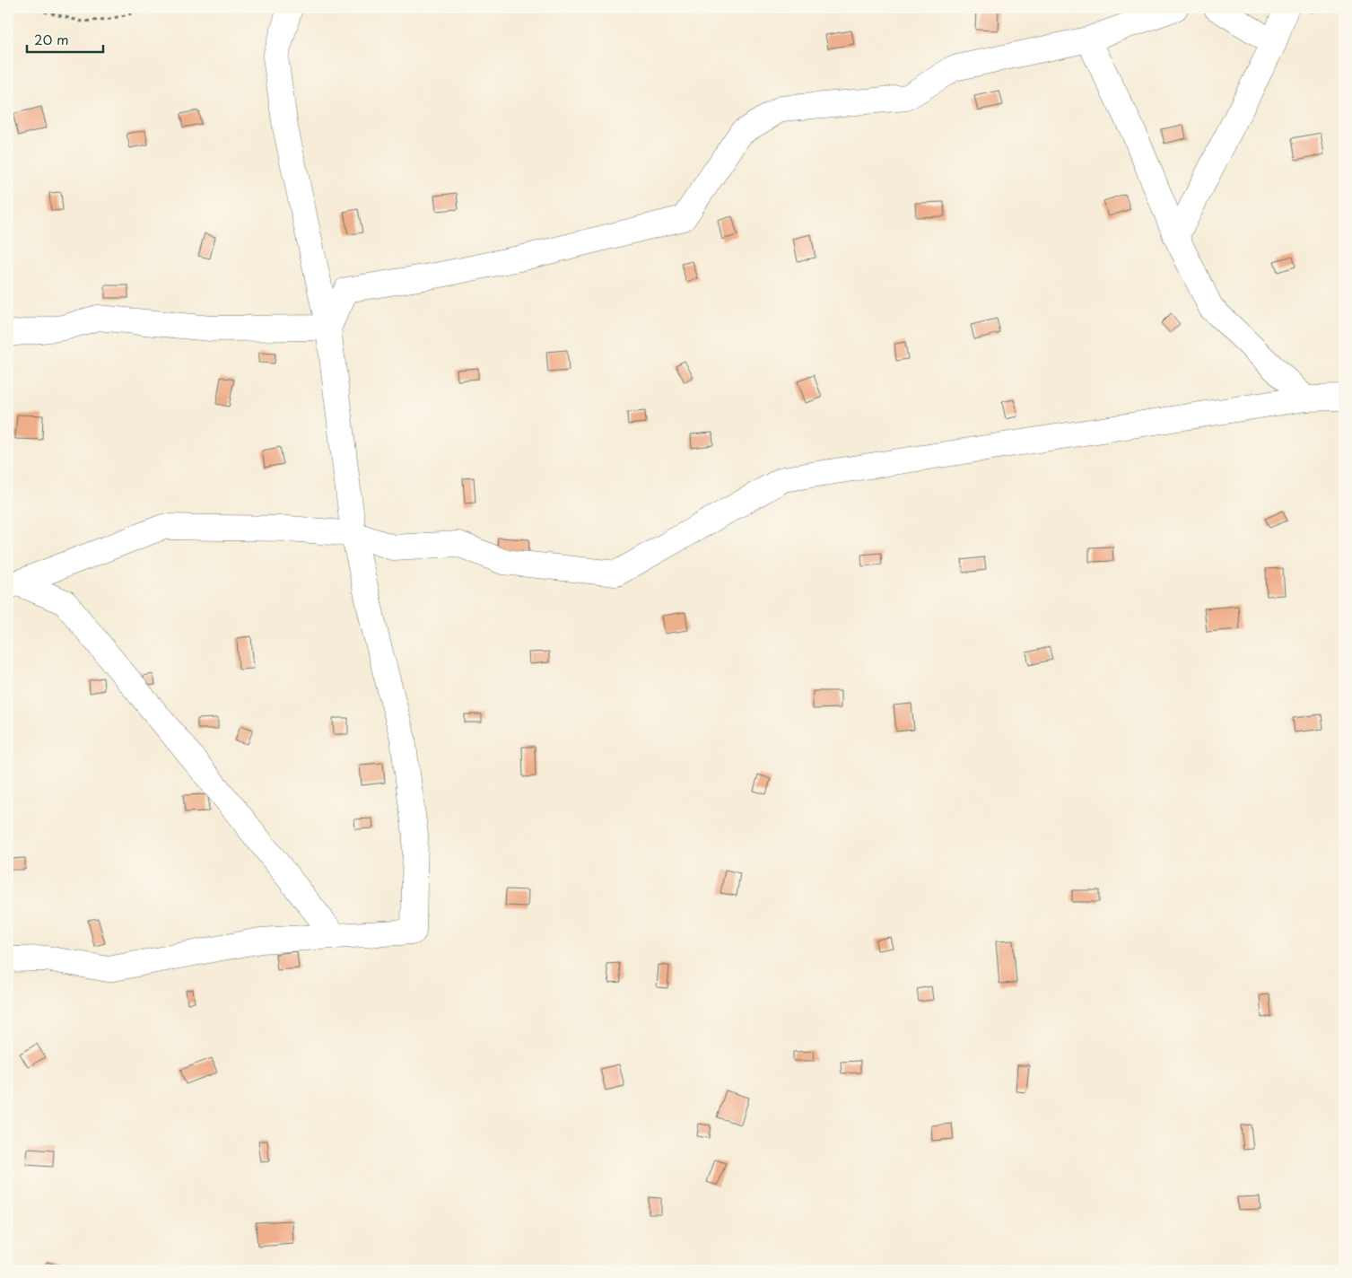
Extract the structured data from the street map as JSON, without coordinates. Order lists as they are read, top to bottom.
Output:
{
  "scale_bar": "20 m"
}
